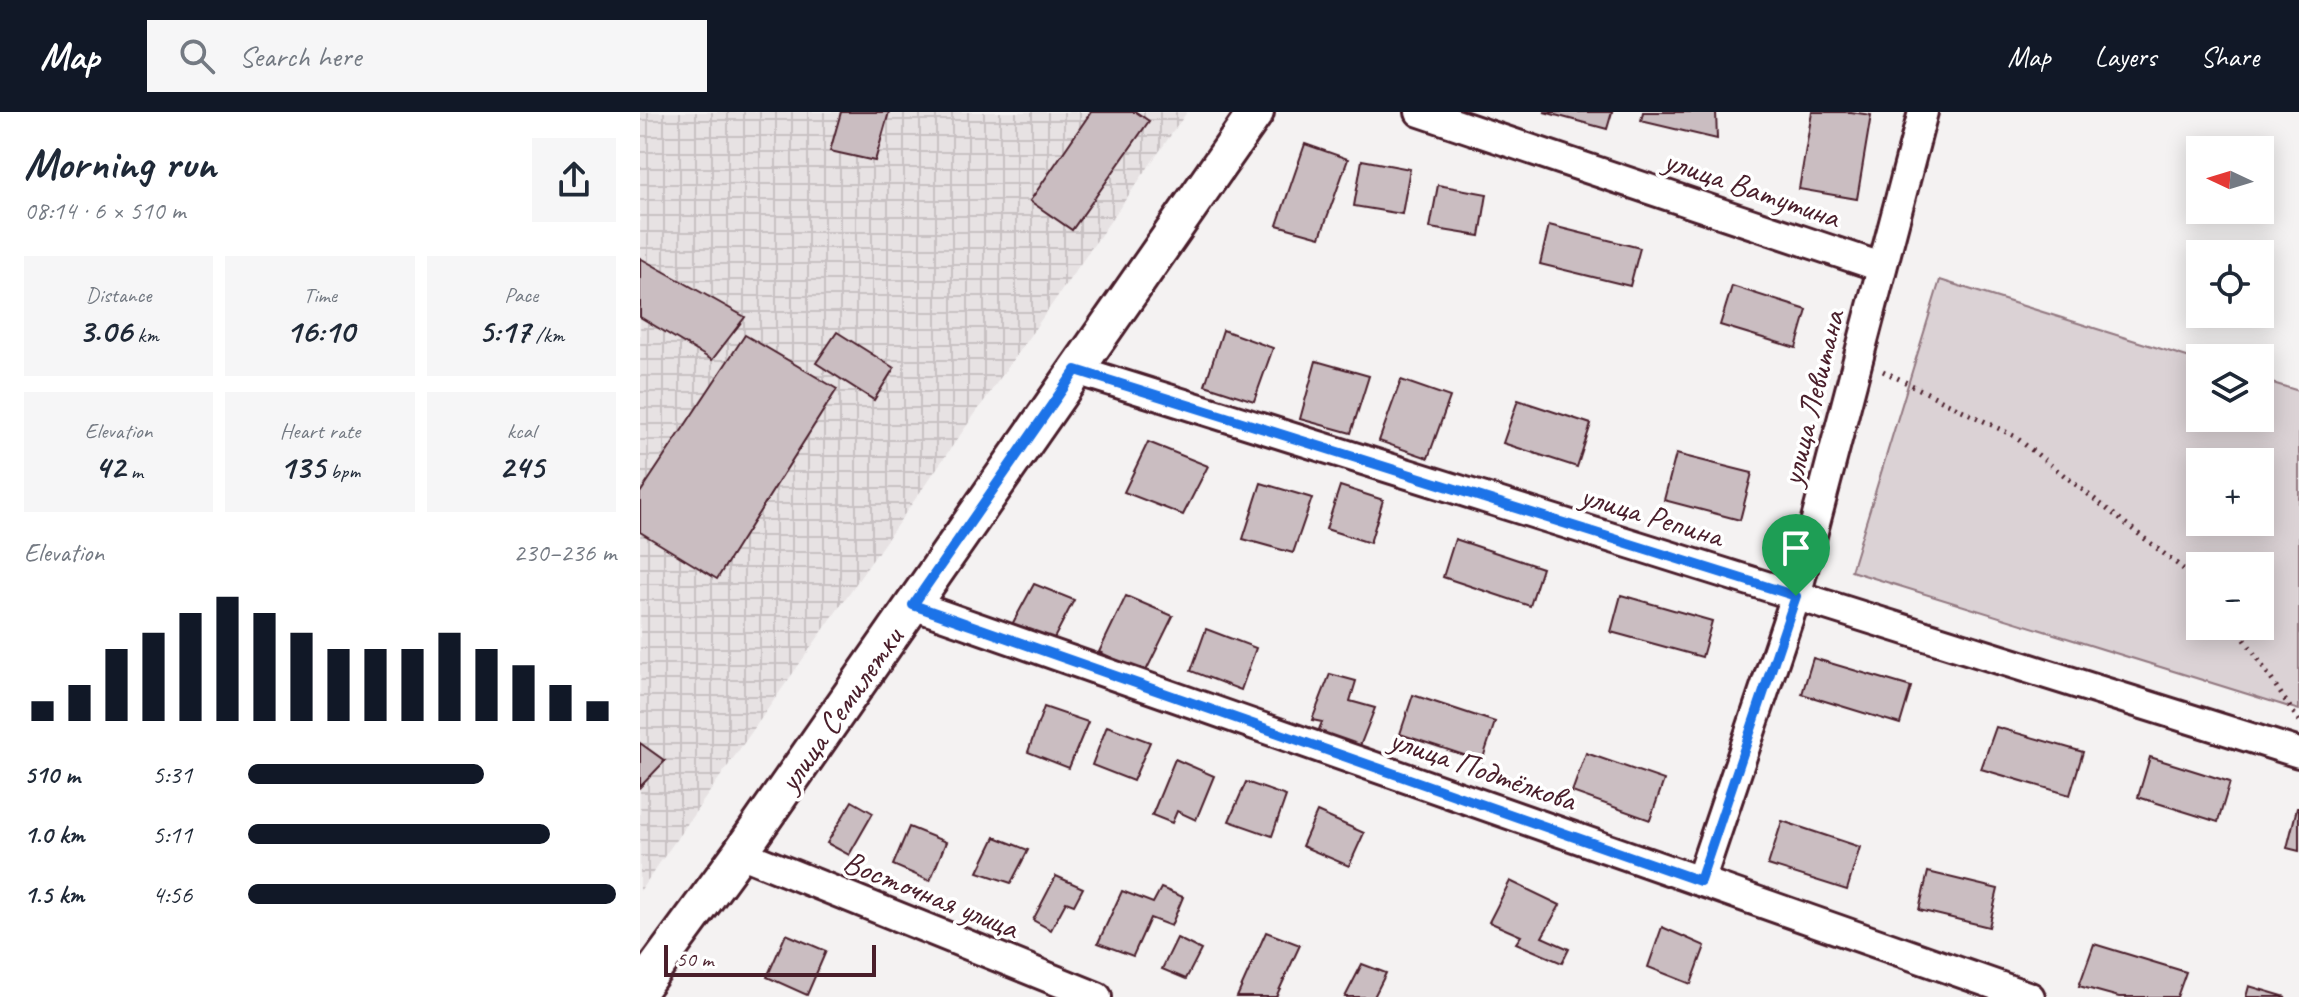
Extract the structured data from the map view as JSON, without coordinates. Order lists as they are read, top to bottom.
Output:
{
  "streets": {
    "street": [
      "улица Ватутина",
      "улица Левитана",
      "улица Репина",
      "улица Семилетки",
      "улица Подтёлкова",
      "Восточная улица"
    ]
  },
  "crossings": [
    ["улица Ватутина", "улица Левитана"],
    ["улица Левитана", "улица Репина"],
    ["улица Левитана", "улица Подтёлкова"],
    ["улица Репина", "улица Семилетки"],
    ["улица Семилетки", "улица Подтёлкова"],
    ["улица Семилетки", "Восточная улица"]
  ],
  "scale_bar": "50 m",
  "north": "left",
  "page": {
    "header": "Map",
    "search": "Search here",
    "nav": ["Map", "Layers", "Share"],
    "heading": ["Morning run", "08:14 · 6 × 510 m"],
    "map_buttons": ["+", "−"],
    "stats": [
      ["Distance", "3.06 km"],
      ["Time", "16:10"],
      ["Pace", "5:17 /km"],
      ["Elevation", "42 m"],
      ["Heart rate", "135 bpm"],
      ["kcal", "245"]
    ],
    "chart": ["Elevation", "230–236 m"],
    "list": [
      {
        "name": "510 m",
        "note": "5:31"
      },
      {
        "name": "1.0 km",
        "note": "5:11"
      },
      {
        "name": "1.5 km",
        "note": "4:56"
      }
    ],
    "scale": "50 m"
  }
}
